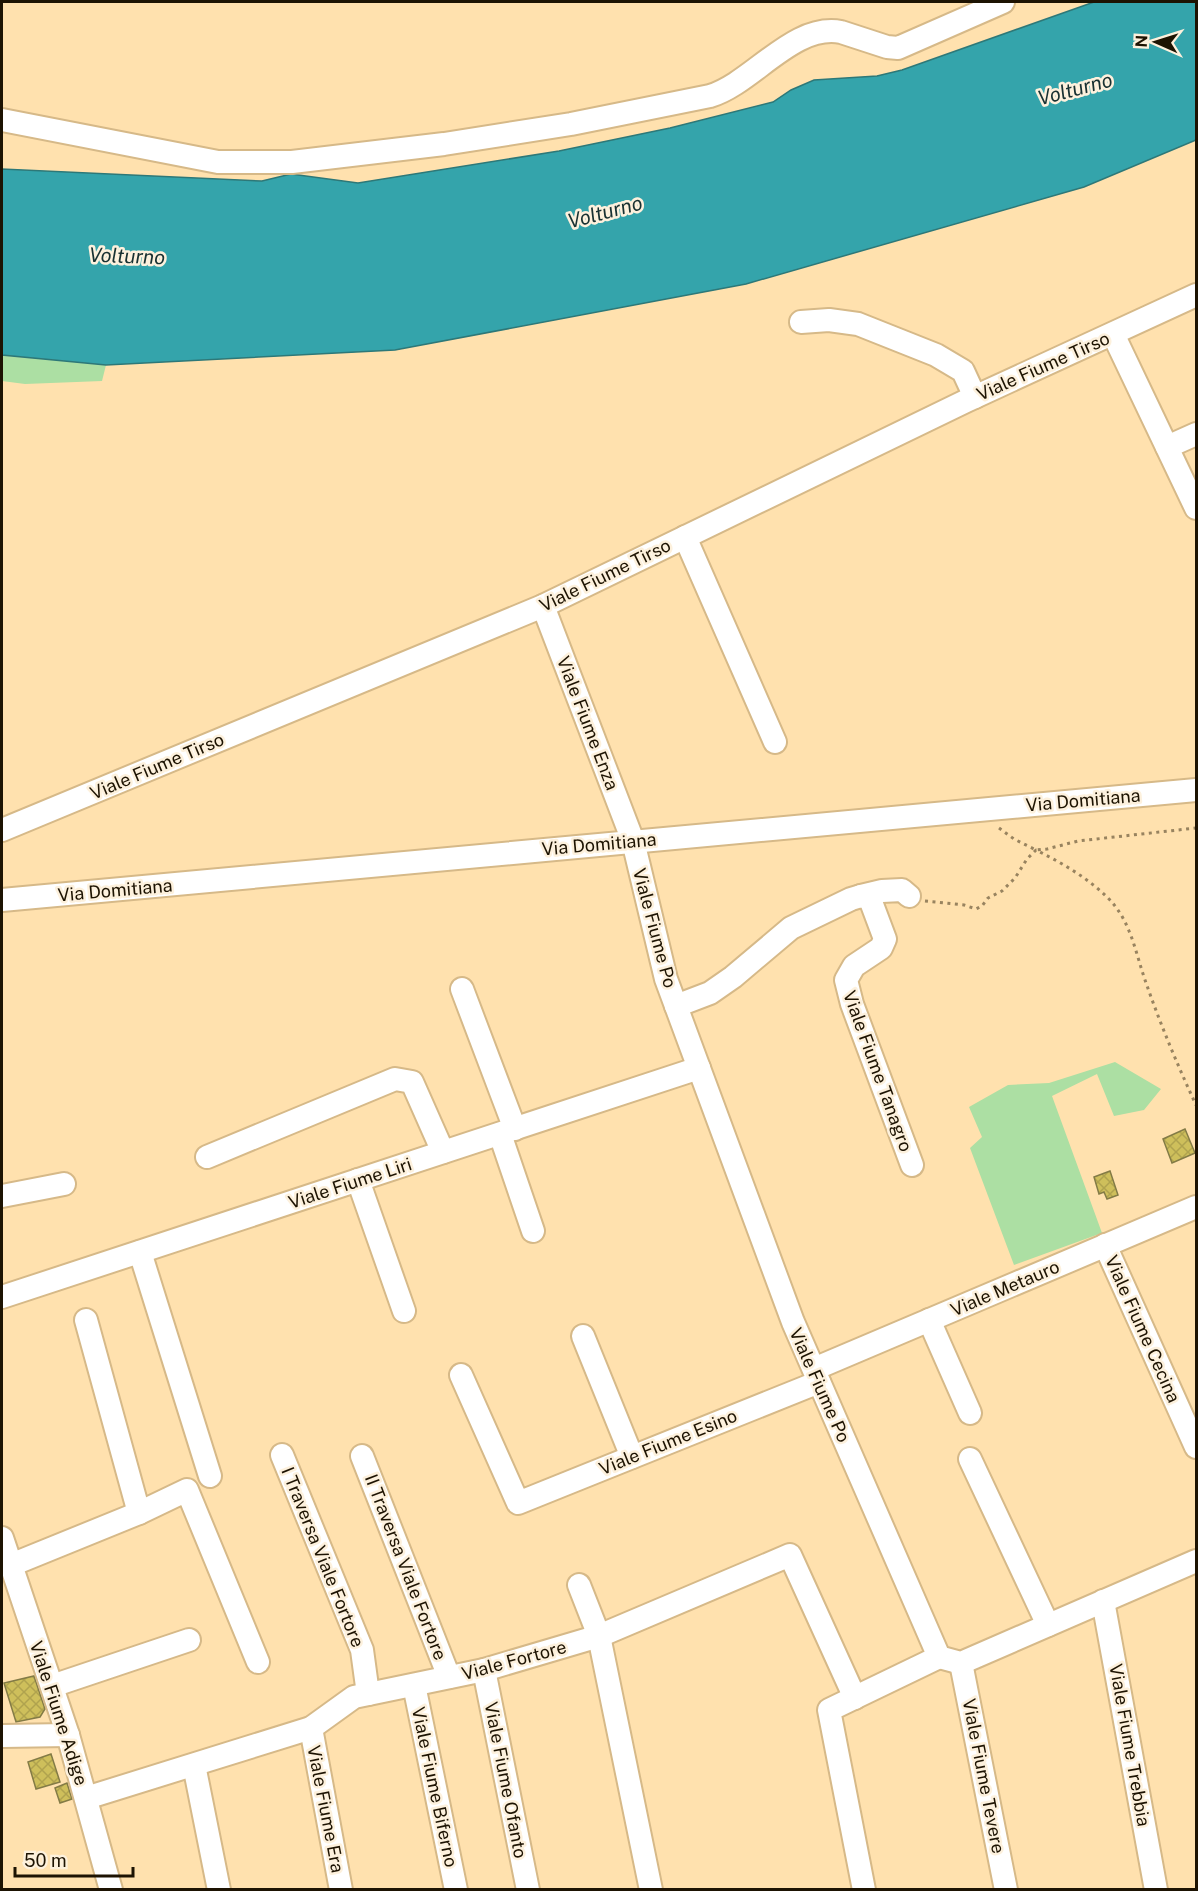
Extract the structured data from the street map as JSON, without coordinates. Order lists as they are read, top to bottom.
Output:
{
  "streets": {
    "street": [
      "Viale Fiume Tirso",
      "Viale Fiume Enza",
      "Via Domitiana",
      "Viale Fiume Po",
      "Viale Fiume Tanagro",
      "Viale Fiume Liri",
      "Viale Metauro",
      "Viale Fiume Cecina",
      "Viale Fiume Esino",
      "I Traversa Viale Fortore",
      "II Traversa Viale Fortore",
      "Viale Fortore",
      "Viale Fiume Adige",
      "Viale Fiume Trebbia",
      "Viale Fiume Tevere",
      "Viale Fiume Ofanto",
      "Viale Fiume Biferno",
      "Viale Fiume Era"
    ]
  },
  "crossings": [
    ["Viale Fiume Tirso", "Viale Fiume Enza"],
    ["Viale Fiume Enza", "Via Domitiana"],
    ["Viale Fiume Enza", "Viale Fiume Po"],
    ["Via Domitiana", "Viale Fiume Po"],
    ["Viale Fiume Po", "Viale Fiume Liri"],
    ["Viale Fiume Po", "Viale Metauro"],
    ["Viale Fiume Po", "Viale Fiume Esino"],
    ["Viale Metauro", "Viale Fiume Cecina"],
    ["Viale Metauro", "Viale Fiume Esino"],
    ["I Traversa Viale Fortore", "Viale Fortore"],
    ["II Traversa Viale Fortore", "Viale Fortore"],
    ["Viale Fortore", "Viale Fiume Adige"],
    ["Viale Fortore", "Viale Fiume Ofanto"],
    ["Viale Fortore", "Viale Fiume Biferno"],
    ["Viale Fortore", "Viale Fiume Era"]
  ],
  "water": ["Volturno"],
  "scale_bar": "50 m",
  "north": "left"
}
